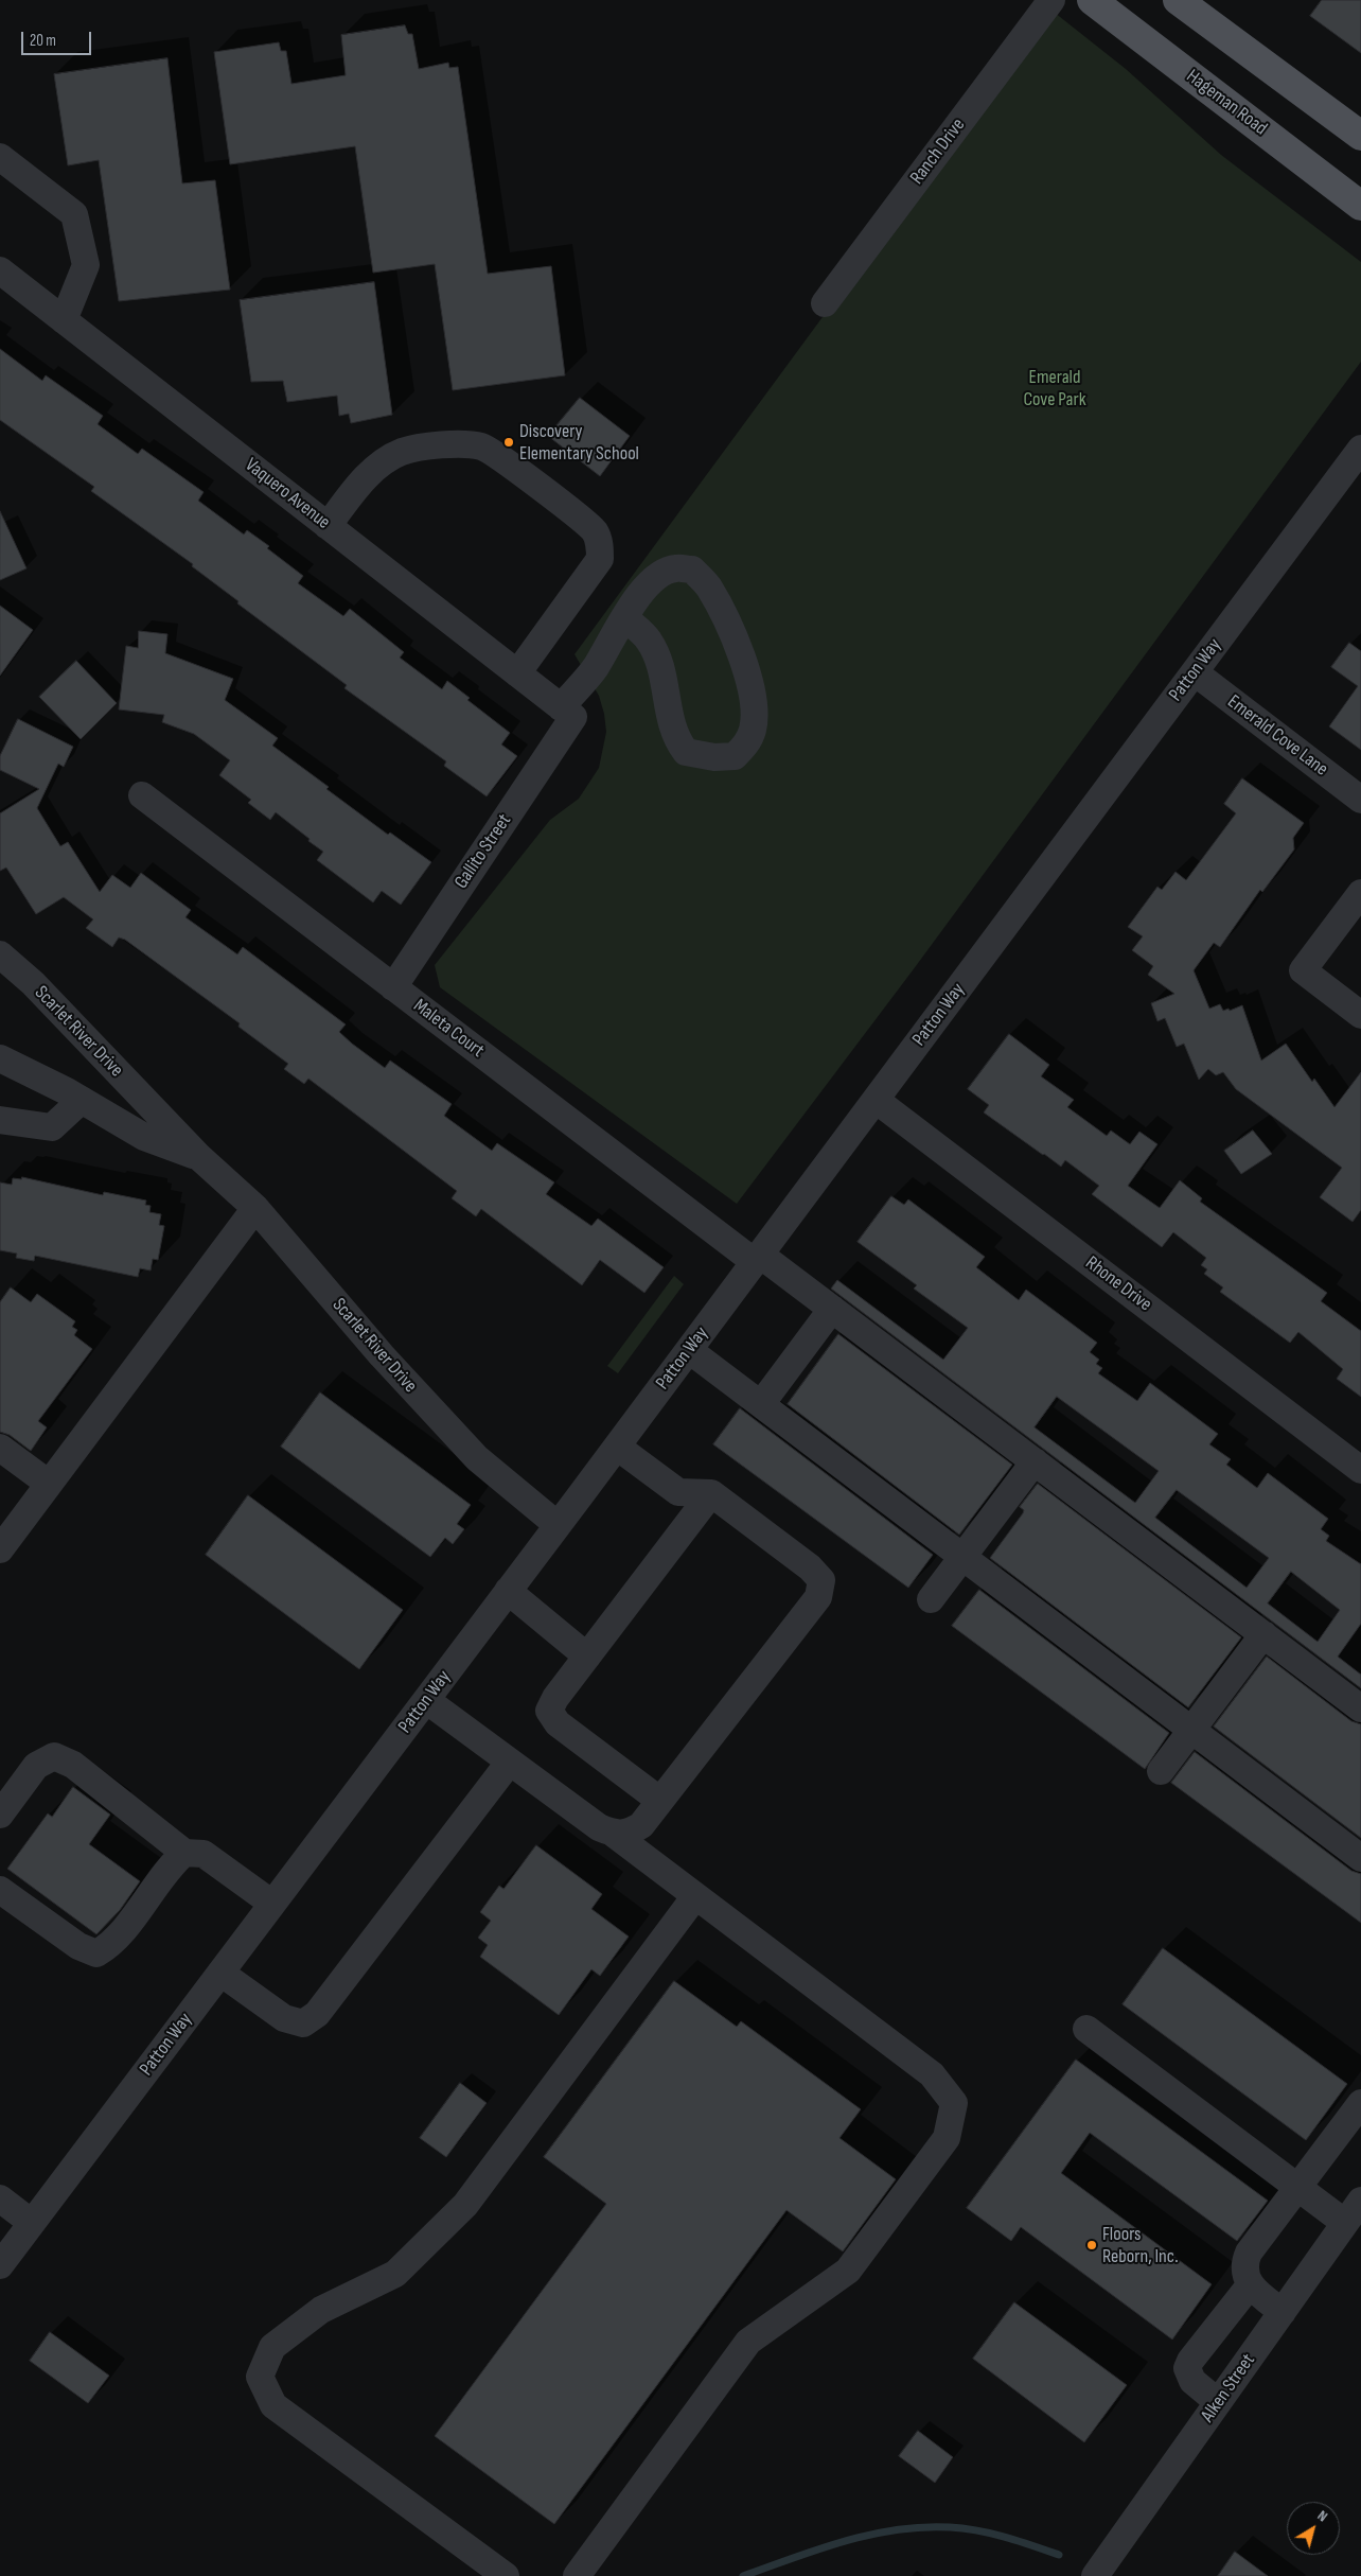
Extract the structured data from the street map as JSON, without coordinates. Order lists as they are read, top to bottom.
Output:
{
  "streets": {
    "main road": ["Hageman Road"],
    "street": [
      "Ranch Drive",
      "Vaquero Avenue",
      "Patton Way",
      "Emerald Cove Lane",
      "Gallito Street",
      "Maleta Court",
      "Scarlet River Drive",
      "Rhone Drive",
      "Alken Street"
    ]
  },
  "crossings": [
    ["Vaquero Avenue", "Gallito Street"],
    ["Patton Way", "Emerald Cove Lane"],
    ["Patton Way", "Maleta Court"],
    ["Patton Way", "Scarlet River Drive"],
    ["Patton Way", "Rhone Drive"],
    ["Gallito Street", "Maleta Court"]
  ],
  "parks": ["Emerald Cove Park"],
  "places": ["Discovery Elementary School", "Floors Reborn, Inc."],
  "scale_bar": "20 m",
  "north": "top right"
}
